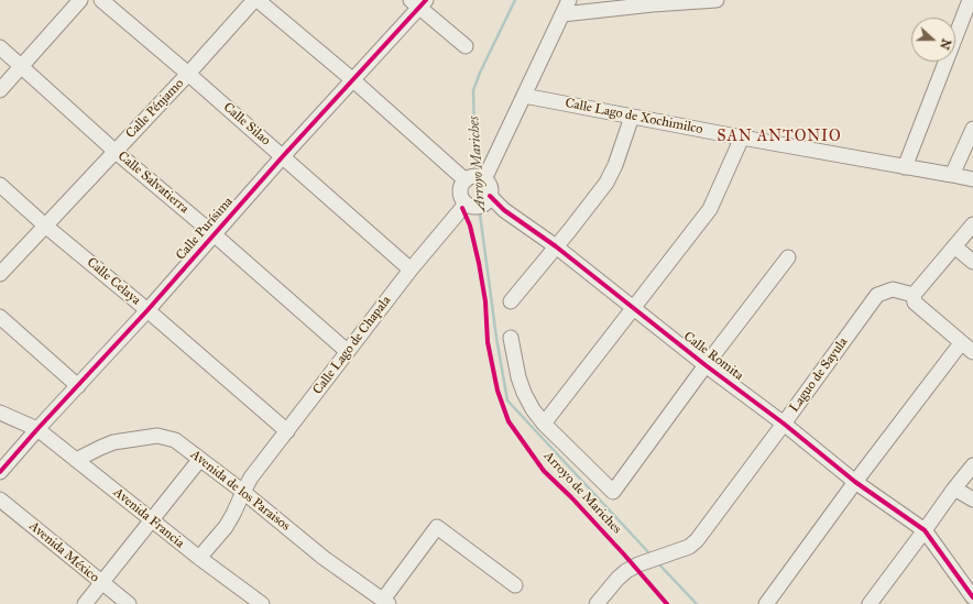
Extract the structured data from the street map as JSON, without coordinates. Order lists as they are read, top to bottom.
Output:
{
  "streets": {
    "street": [
      "Calle Pénjamo",
      "Calle Lago de Xochimilco",
      "Calle Silao",
      "Calle Salvatierra",
      "Calle Purísima",
      "Calle Celaya",
      "Calle Lago de Chapala",
      "Calle Romita",
      "Laguo de Sayula",
      "Avenida de los Paraisos",
      "Avenida Francia",
      "Avenida México"
    ],
    "cycle path": ["Arroyo de Mariches"]
  },
  "crossings": [
    ["Calle Pénjamo", "Calle Silao"],
    ["Calle Pénjamo", "Calle Salvatierra"],
    ["Calle Pénjamo", "Calle Celaya"],
    ["Calle Silao", "Calle Purísima"],
    ["Calle Silao", "Calle Lago de Chapala"],
    ["Calle Salvatierra", "Calle Purísima"],
    ["Calle Salvatierra", "Calle Lago de Chapala"],
    ["Calle Purísima", "Calle Celaya"],
    ["Calle Purísima", "Avenida Francia"],
    ["Calle Celaya", "Calle Lago de Chapala"],
    ["Calle Lago de Chapala", "Calle Romita"],
    ["Calle Lago de Chapala", "Avenida de los Paraisos"],
    ["Calle Lago de Chapala", "Avenida Francia"],
    ["Calle Romita", "Laguo de Sayula"],
    ["Avenida de los Paraisos", "Avenida Francia"]
  ],
  "districts": ["SAN ANTONIO"],
  "water": ["Arroyo Mariches"],
  "north": "right"
}
